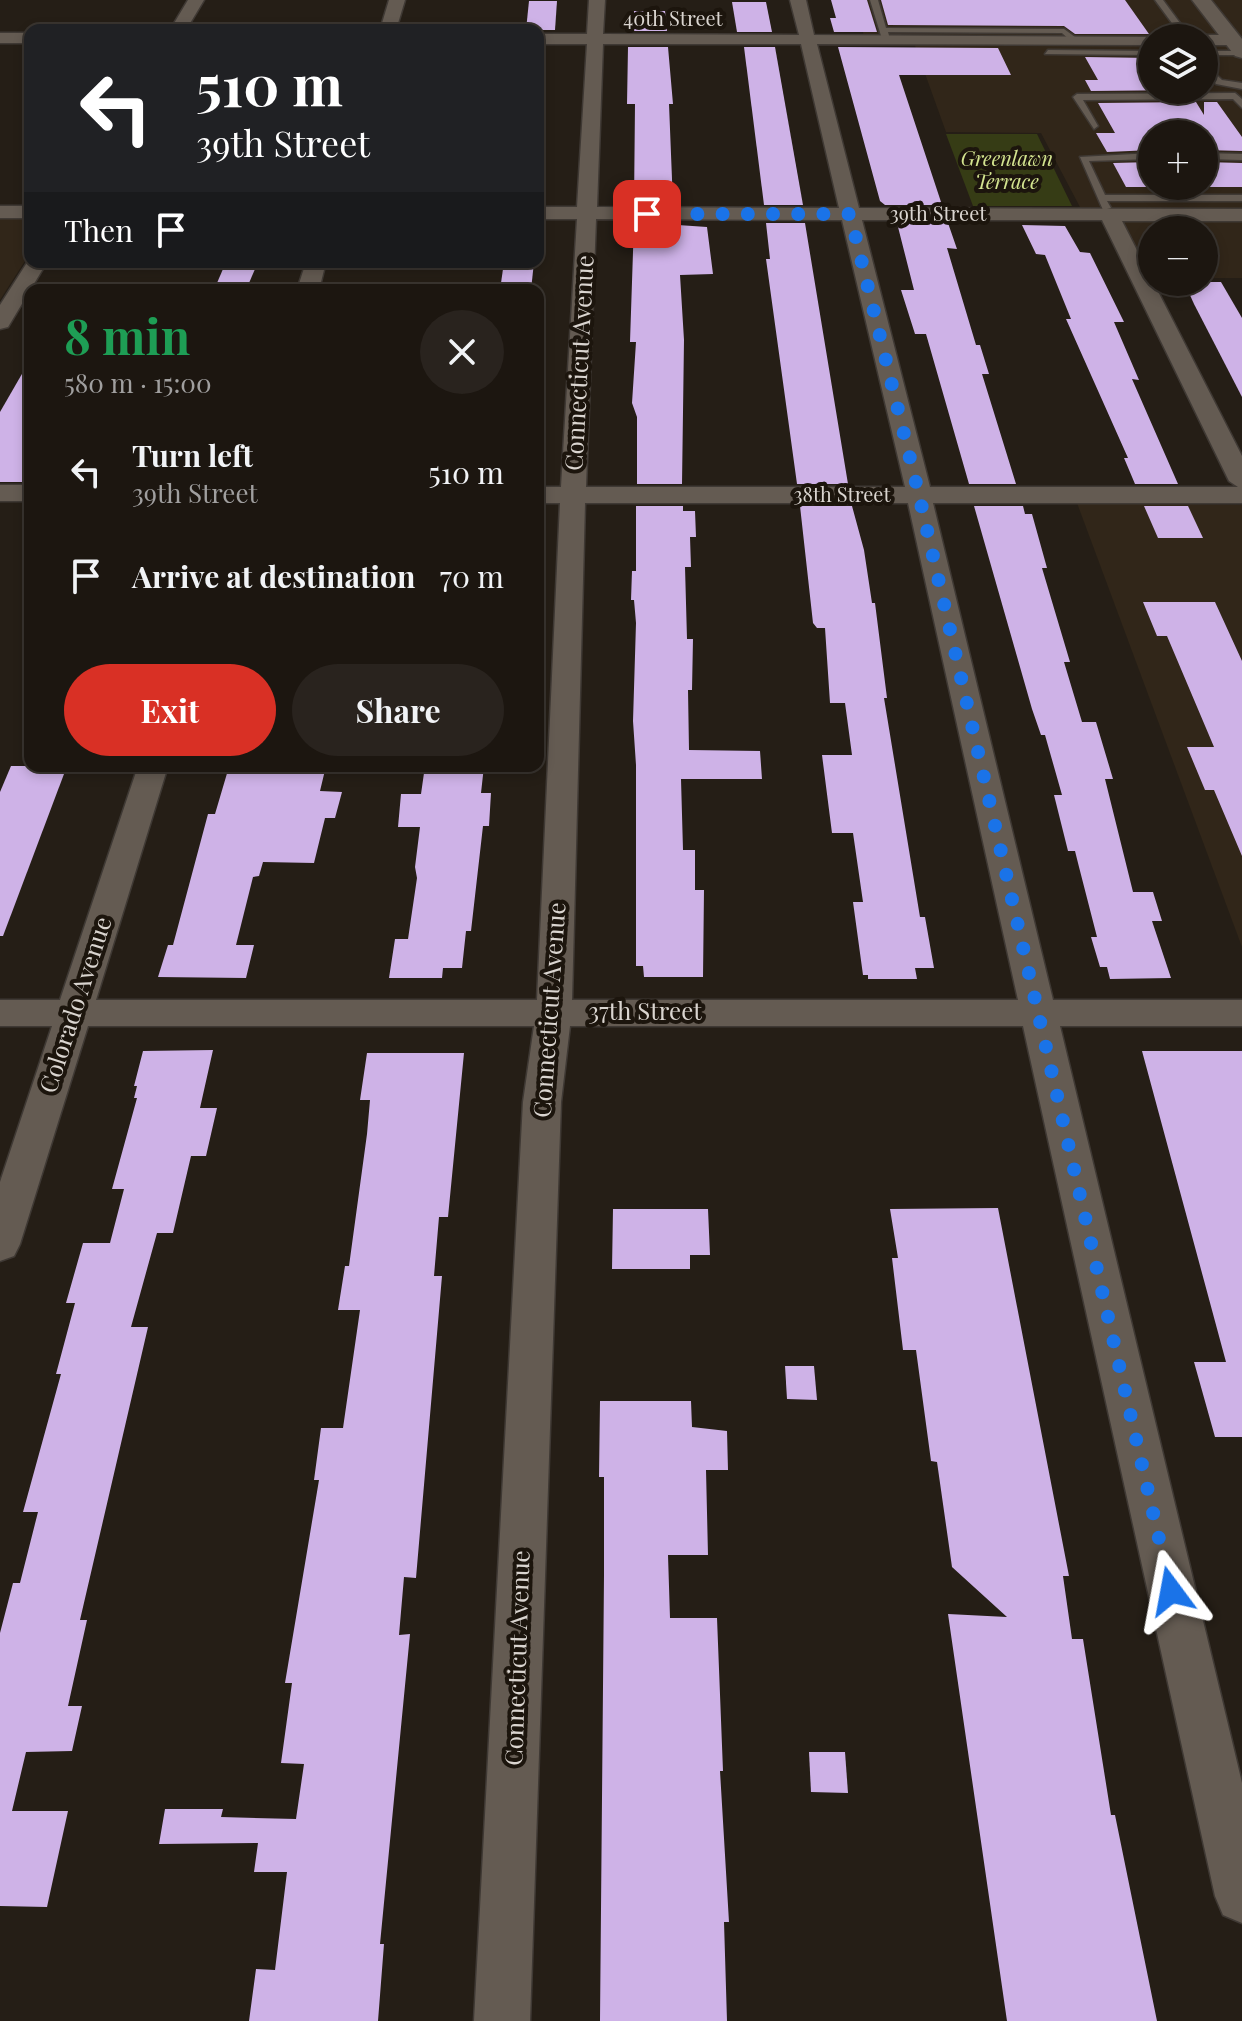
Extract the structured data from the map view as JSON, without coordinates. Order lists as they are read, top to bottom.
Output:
{
  "streets": {
    "street": [
      "40th Street",
      "39th Street",
      "Connecticut Avenue",
      "38th Street",
      "Colorado Avenue",
      "37th Street"
    ]
  },
  "crossings": [
    ["40th Street", "Connecticut Avenue"],
    ["39th Street", "Connecticut Avenue"],
    ["Connecticut Avenue", "38th Street"],
    ["Connecticut Avenue", "37th Street"],
    ["Colorado Avenue", "37th Street"]
  ],
  "parks": ["Greenlawn Terrace"],
  "page": {
    "map_buttons": ["+", "−"],
    "turn": ["510 m", "39th Street"],
    "then": "Then",
    "heading": ["8 min", "580 m · 15:00"],
    "list": [
      {
        "name": "Turn left",
        "note": "39th Street",
        "value": "510 m"
      },
      {
        "name": "Arrive at destination",
        "value": "70 m"
      }
    ],
    "buttons": ["Exit", "Share"]
  }
}
